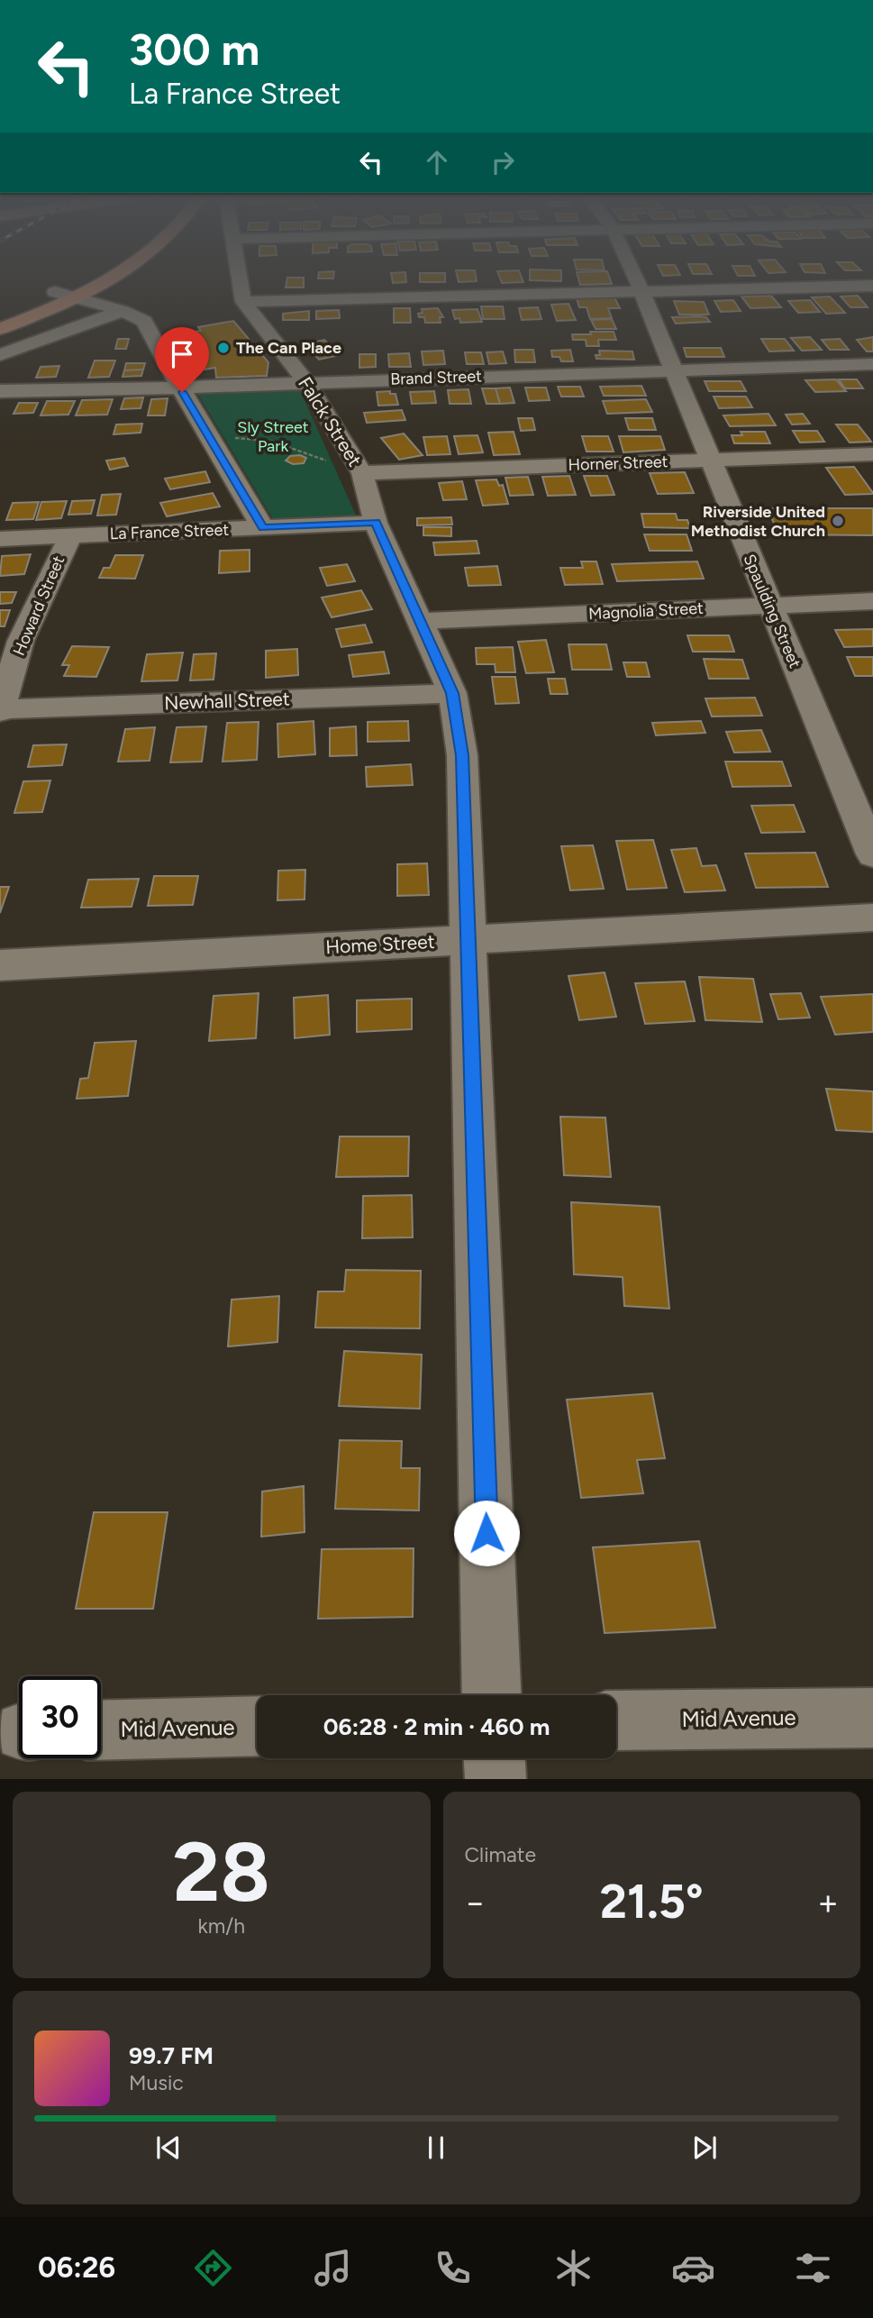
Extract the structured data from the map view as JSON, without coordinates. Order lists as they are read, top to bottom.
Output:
{
  "streets": {
    "street": [
      "Brand Street",
      "Falck Street",
      "Horner Street",
      "La France Street",
      "Howard Street",
      "Magnolia Street",
      "Spaulding Street",
      "Newhall Street",
      "Home Street",
      "Mid Avenue"
    ]
  },
  "crossings": [
    ["Brand Street", "Falck Street"],
    ["Brand Street", "Spaulding Street"],
    ["Falck Street", "Horner Street"],
    ["Falck Street", "La France Street"],
    ["Falck Street", "Magnolia Street"],
    ["Falck Street", "Newhall Street"],
    ["Falck Street", "Home Street"],
    ["Horner Street", "Spaulding Street"],
    ["La France Street", "Howard Street"],
    ["Howard Street", "Newhall Street"],
    ["Magnolia Street", "Spaulding Street"]
  ],
  "parks": ["Sly Street Park"],
  "places": ["The Can Place", "Riverside United Methodist Church"],
  "page": {
    "turn": ["300 m", "La France Street"],
    "limit": "30",
    "trip": "06:28 · 2 min · 460 m",
    "tile": [
      ["28", "km/h"],
      "Climate"
    ],
    "heat": ["−", "21.5°", "+"],
    "song": ["99.7 FM", "Music"],
    "tabs": "06:26"
  }
}
